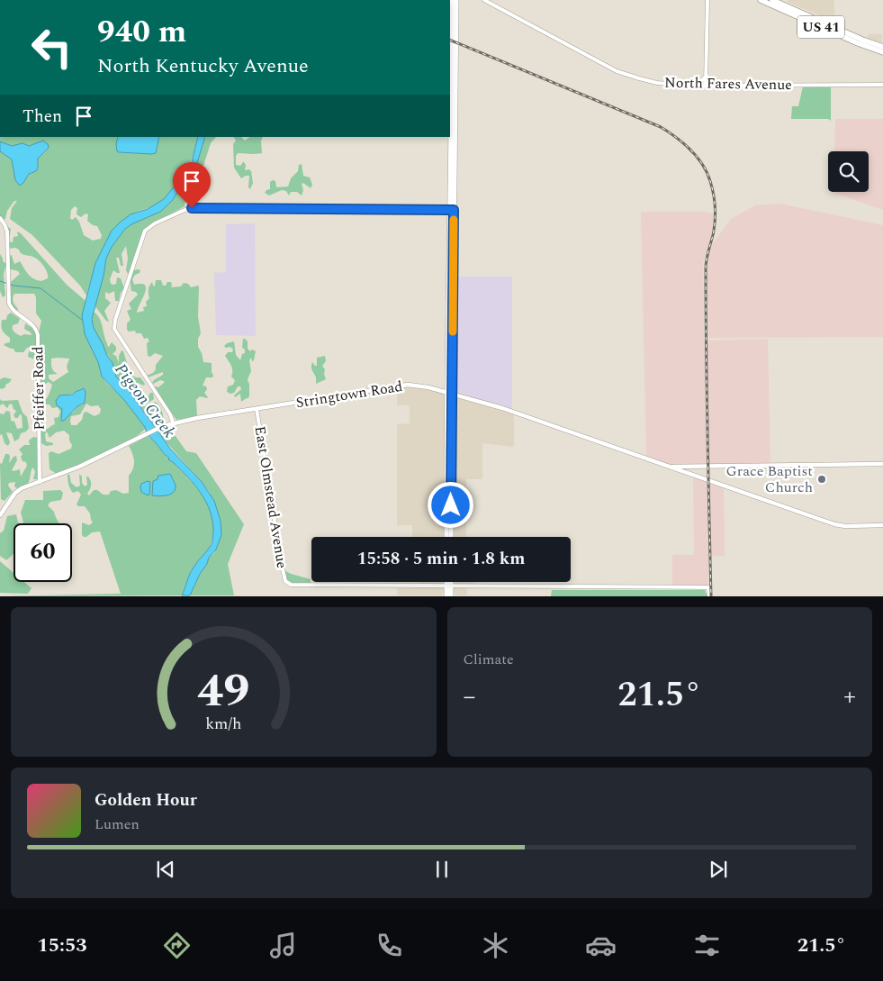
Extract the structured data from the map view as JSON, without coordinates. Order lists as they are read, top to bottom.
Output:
{
  "streets": {
    "highway": ["US 41"],
    "main road": ["Stringtown Road"],
    "street": ["North Fares Avenue", "Pfeiffer Road", "East Olmstead Avenue"]
  },
  "crossings": [
    ["Pfeiffer Road", "Stringtown Road"],
    ["Stringtown Road", "East Olmstead Avenue"]
  ],
  "water": ["Pigeon Creek"],
  "places": ["Grace Baptist Church"],
  "page": {
    "turn": ["940 m", "North Kentucky Avenue"],
    "then": "Then",
    "limit": "60",
    "trip": "15:58 · 5 min · 1.8 km",
    "tile": "Climate",
    "heat": ["−", "21.5°", "+"],
    "song": ["Golden Hour", "Lumen"],
    "tabs": ["15:53", "21.5°"],
    "gauge": ["49", "km/h"]
  }
}
